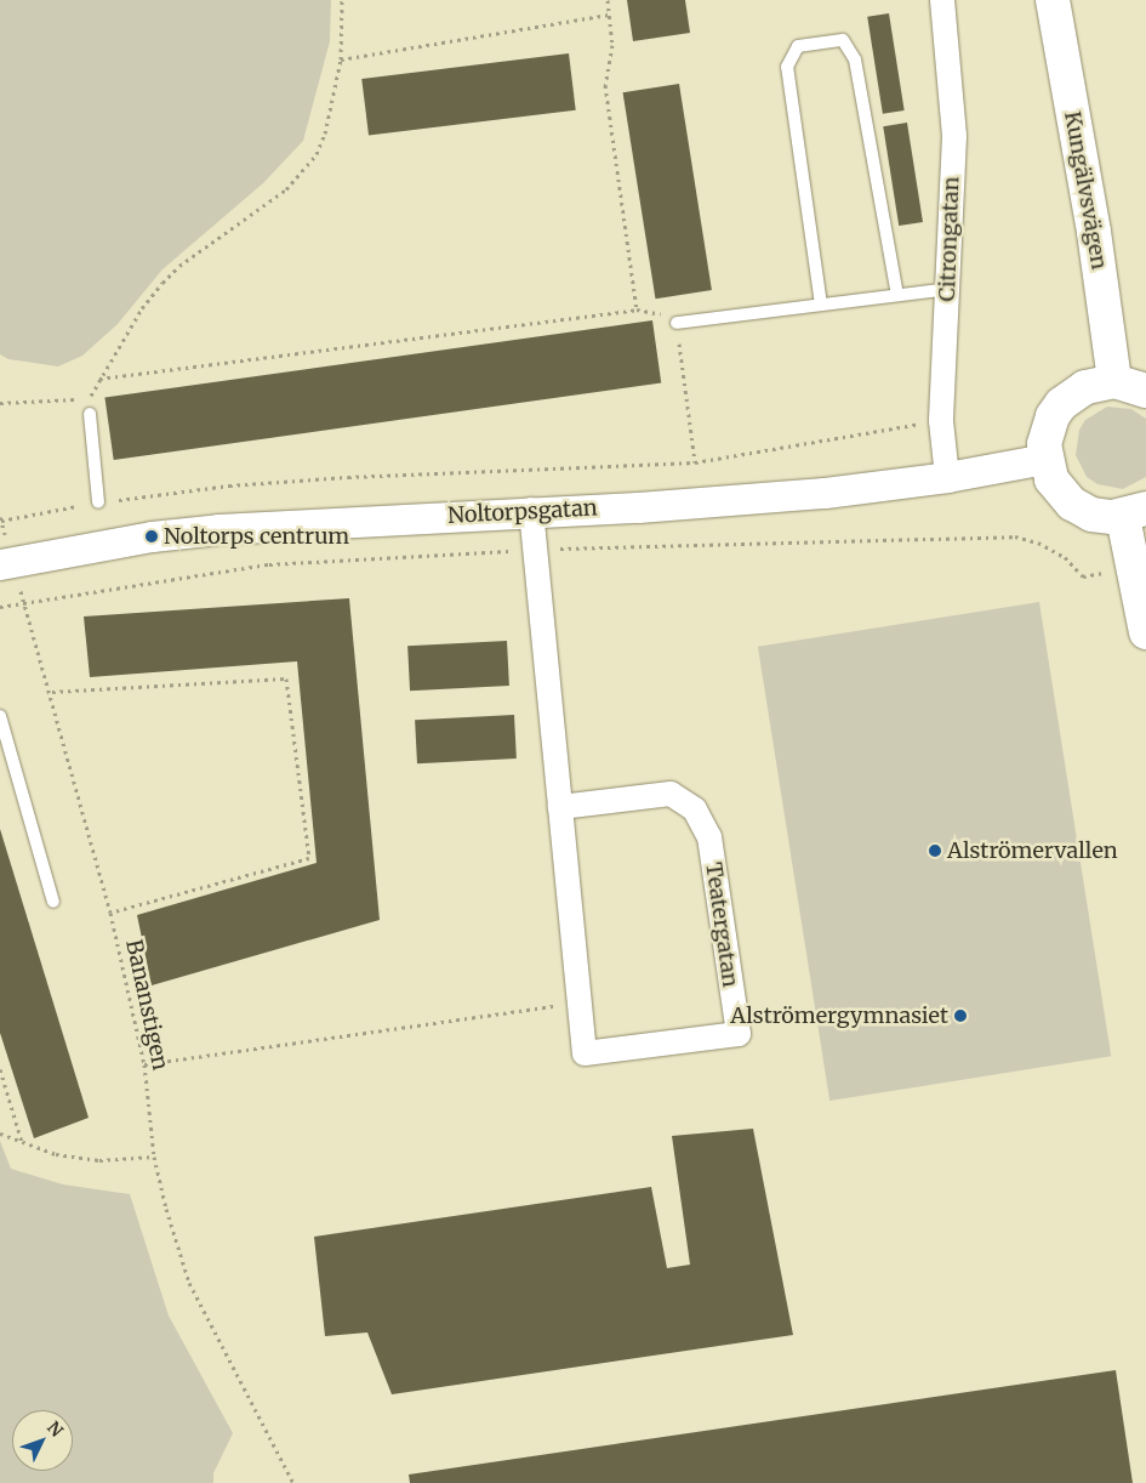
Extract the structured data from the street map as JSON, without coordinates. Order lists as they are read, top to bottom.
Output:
{
  "streets": {
    "main road": ["Kungälvsvägen"],
    "street": ["Citrongatan", "Noltorpsgatan", "Teatergatan"],
    "path": ["Bananstigen"]
  },
  "crossings": [
    ["Citrongatan", "Noltorpsgatan"],
    ["Noltorpsgatan", "Teatergatan"],
    ["Noltorpsgatan", "Bananstigen"]
  ],
  "places": ["Noltorps centrum", "Alströmervallen", "Alströmergymnasiet"],
  "north": "top right"
}
